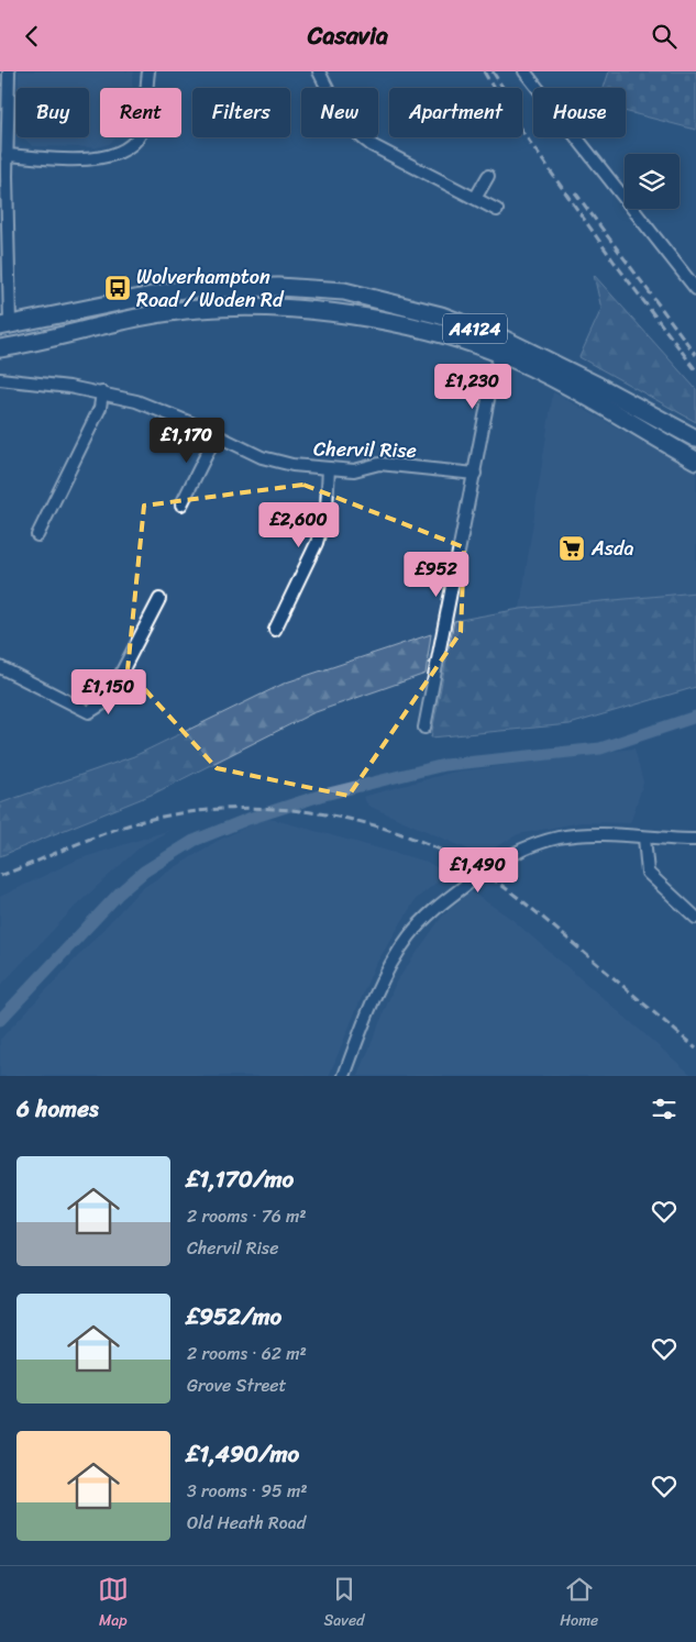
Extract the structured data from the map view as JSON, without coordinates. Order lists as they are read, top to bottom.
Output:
{
  "streets": {
    "main road": ["A4124"],
    "street": ["Chervil Rise"]
  },
  "places": {
    "bus stop": ["Wolverhampton Road / Woden Rd"],
    "supermarket": ["Asda"]
  },
  "page": {
    "header": "Casavia",
    "chip": [
      "Buy",
      "Rent",
      "Filters",
      "New",
      "Apartment",
      "House"
    ],
    "price": [
      "£1,230",
      "£1,170",
      "£2,600",
      "£952",
      "£1,150",
      "£1,490"
    ],
    "heading": "6 homes",
    "list": [
      {
        "name": "£1,170/mo",
        "note": "2 rooms · 76 m² · Chervil Rise"
      },
      {
        "name": "£952/mo",
        "note": "2 rooms · 62 m² · Grove Street"
      },
      {
        "name": "£1,490/mo",
        "note": "3 rooms · 95 m² · Old Heath Road"
      }
    ],
    "tabs": ["Map", "Saved", "Home"]
  }
}
